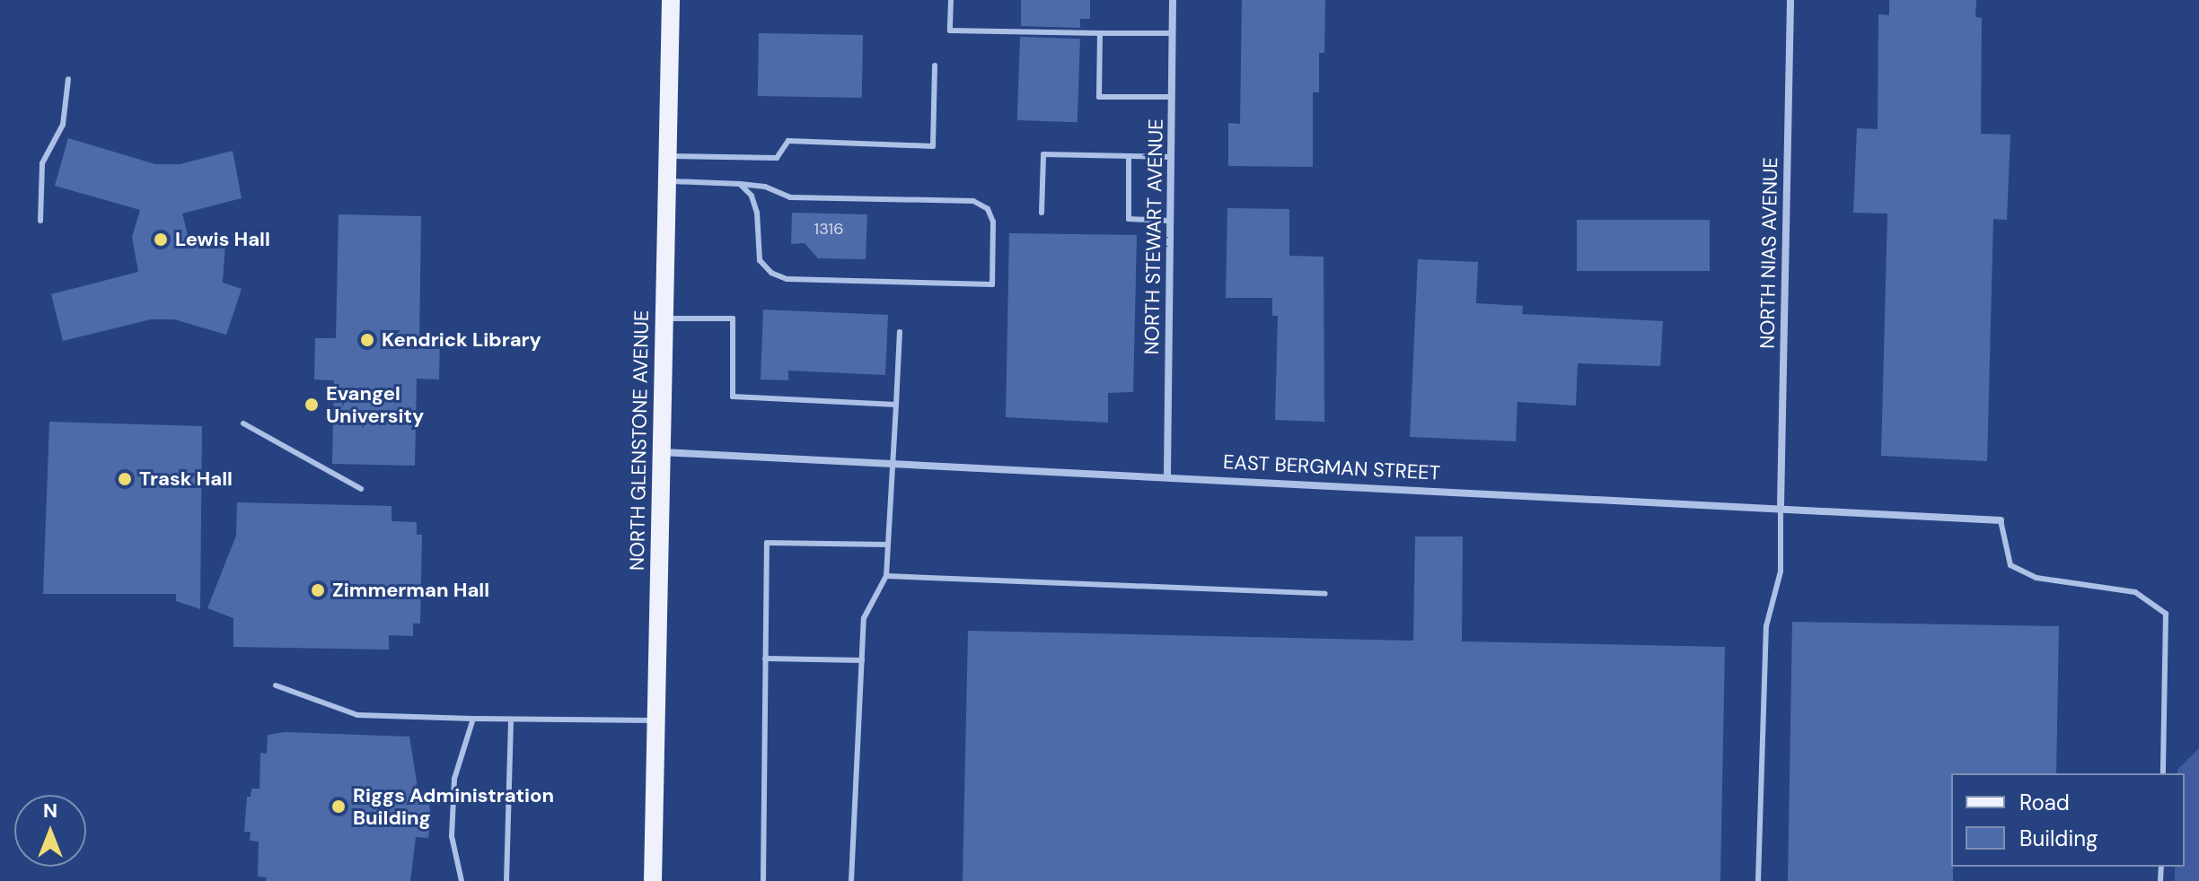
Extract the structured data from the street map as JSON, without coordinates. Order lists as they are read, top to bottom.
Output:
{
  "streets": {
    "main road": ["NORTH GLENSTONE AVENUE"],
    "street": ["NORTH STEWART AVENUE", "NORTH NIAS AVENUE", "EAST BERGMAN STREET"]
  },
  "crossings": [
    ["NORTH STEWART AVENUE", "EAST BERGMAN STREET"],
    ["NORTH NIAS AVENUE", "EAST BERGMAN STREET"],
    ["NORTH GLENSTONE AVENUE", "EAST BERGMAN STREET"]
  ],
  "places": [
    "Lewis Hall",
    "Kendrick Library",
    "Evangel University",
    "Trask Hall",
    "Zimmerman Hall",
    "Riggs Administration Building"
  ],
  "house_numbers": ["1316"],
  "legend": ["Road", "Building"],
  "north": "top"
}
